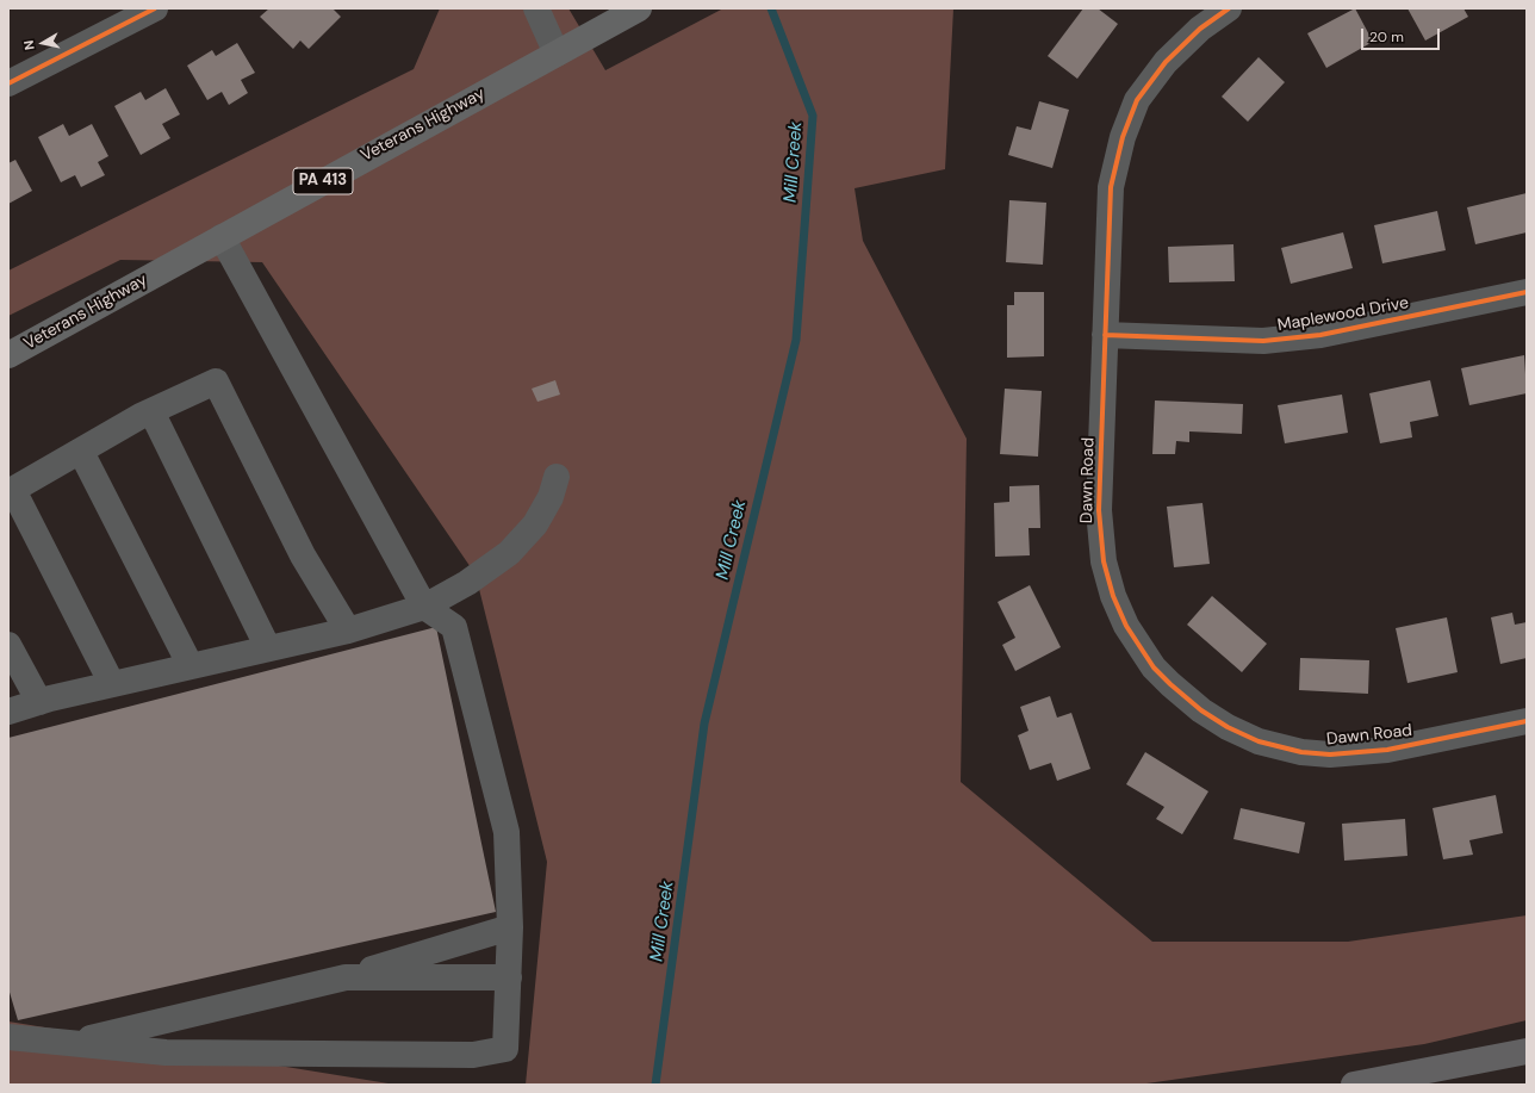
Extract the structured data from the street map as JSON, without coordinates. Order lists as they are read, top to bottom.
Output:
{
  "streets": {
    "main road": ["Veterans Highway", "PA 413"],
    "street": ["Maplewood Drive", "Dawn Road"]
  },
  "crossings": [
    ["Maplewood Drive", "Dawn Road"]
  ],
  "water": ["Mill Creek"],
  "scale_bar": "20 m",
  "north": "left"
}
